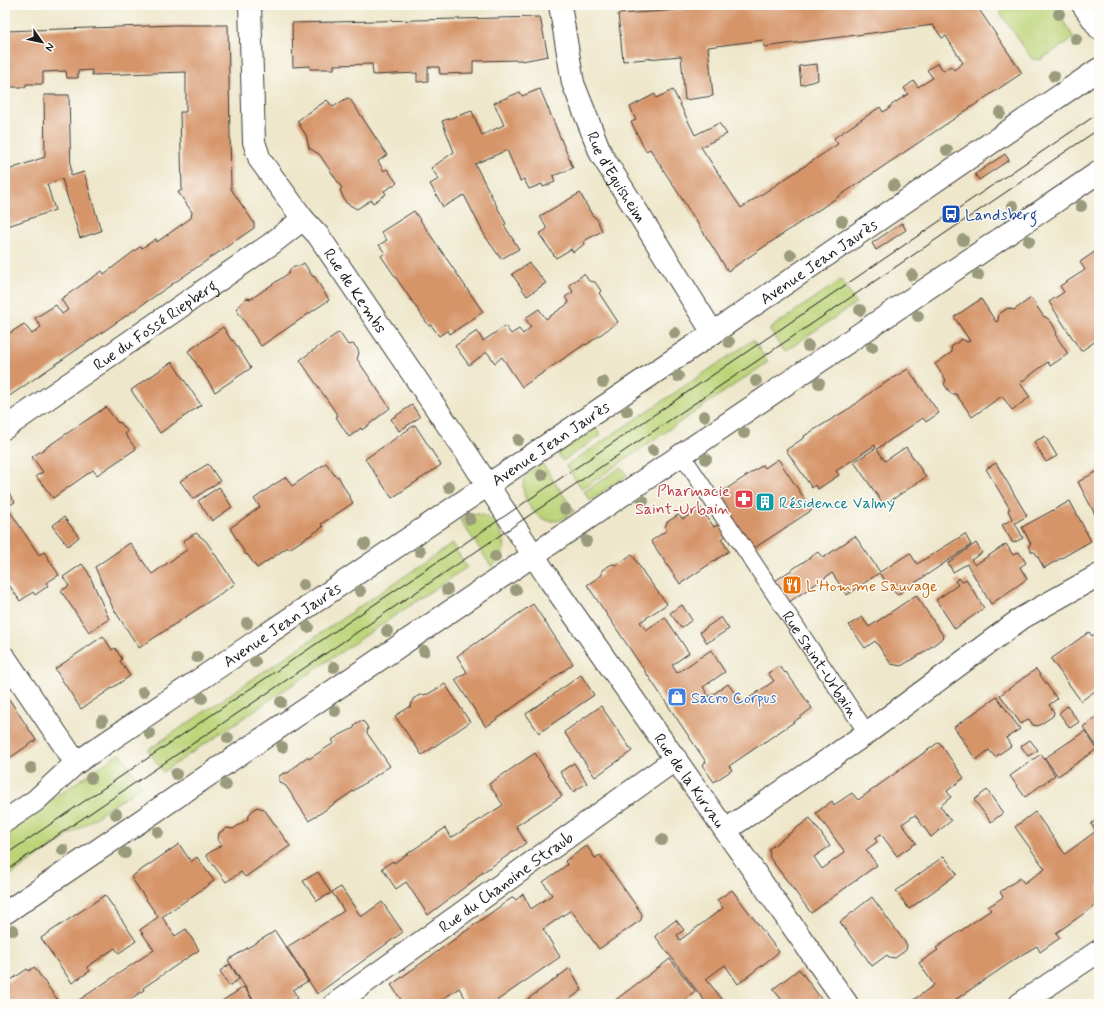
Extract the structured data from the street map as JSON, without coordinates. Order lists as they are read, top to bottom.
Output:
{
  "streets": {
    "street": [
      "Rue d'Eguisheim",
      "Avenue Jean Jaurès",
      "Rue de Kembs",
      "Rue du Fossé Riepberg",
      "Rue Saint-Urbain",
      "Rue de la Kurvau",
      "Rue du Chanoine Straub"
    ]
  },
  "crossings": [
    ["Rue d'Eguisheim", "Avenue Jean Jaurès"],
    ["Avenue Jean Jaurès", "Rue de Kembs"],
    ["Rue de Kembs", "Rue du Fossé Riepberg"],
    ["Rue de Kembs", "Rue de la Kurvau"],
    ["Rue Saint-Urbain", "Rue de la Kurvau"],
    ["Rue de la Kurvau", "Rue du Chanoine Straub"]
  ],
  "places": {
    "bus stop": ["Landsberg"],
    "pharmacy": ["Pharmacie Saint-Urbain"],
    "building": ["Résidence Valmy"],
    "restaurant": ["L'Homme Sauvage"],
    "shop": ["Sacro Corpus"]
  },
  "north": "bottom right"
}
